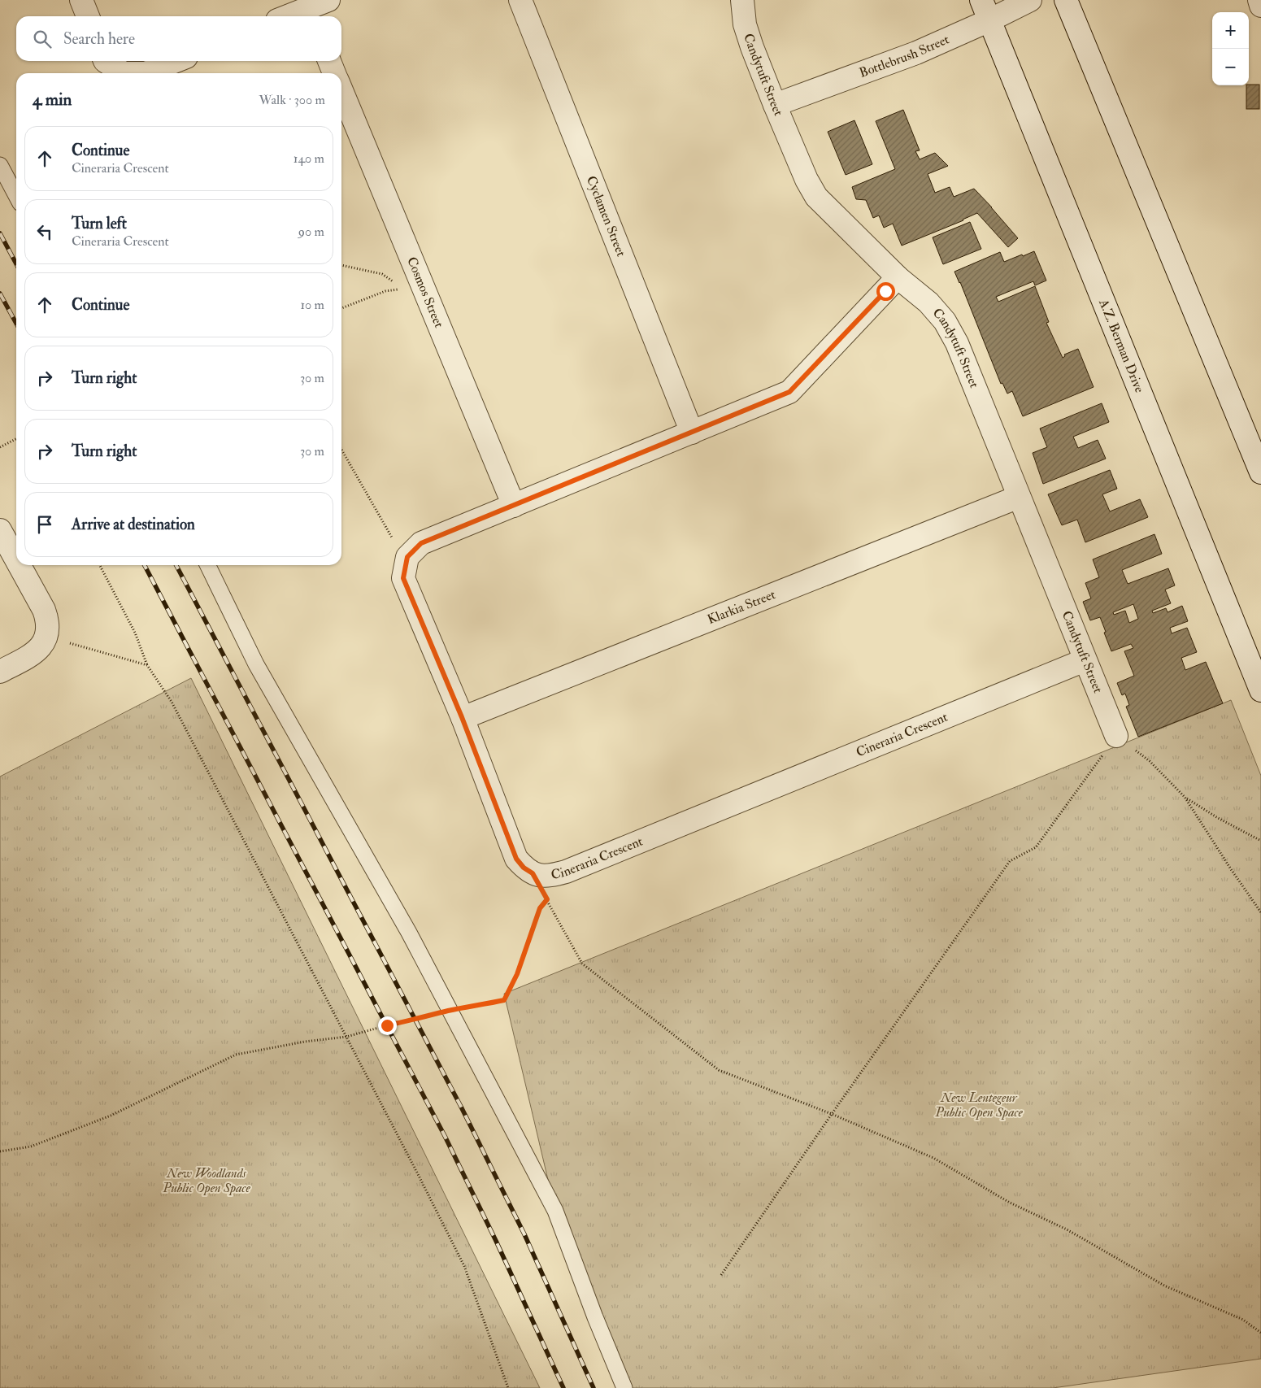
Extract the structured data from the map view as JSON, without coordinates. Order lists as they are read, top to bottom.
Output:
{
  "streets": {
    "street": [
      "Bottlebrush Street",
      "Candytuft Street",
      "Cyclamen Street",
      "Cosmos Street",
      "A.Z. Berman Drive",
      "Klarkia Street",
      "Cineraria Crescent"
    ]
  },
  "crossings": [
    ["Bottlebrush Street", "Candytuft Street"],
    ["Bottlebrush Street", "A.Z. Berman Drive"],
    ["Candytuft Street", "Klarkia Street"],
    ["Candytuft Street", "Cineraria Crescent"],
    ["Klarkia Street", "Cineraria Crescent"]
  ],
  "parks": ["New Lentegeur Public Open Space", "New Woodlands Public Open Space"],
  "page": {
    "map_buttons": ["+", "−"],
    "search": "Search here",
    "heading": ["4 min", "Walk · 300 m"],
    "list": [
      ["Continue", "Cineraria Crescent", "140 m"],
      ["Turn left", "Cineraria Crescent", "90 m"],
      ["Continue", "10 m"],
      ["Turn right", "30 m"],
      ["Turn right", "30 m"],
      "Arrive at destination"
    ]
  }
}
